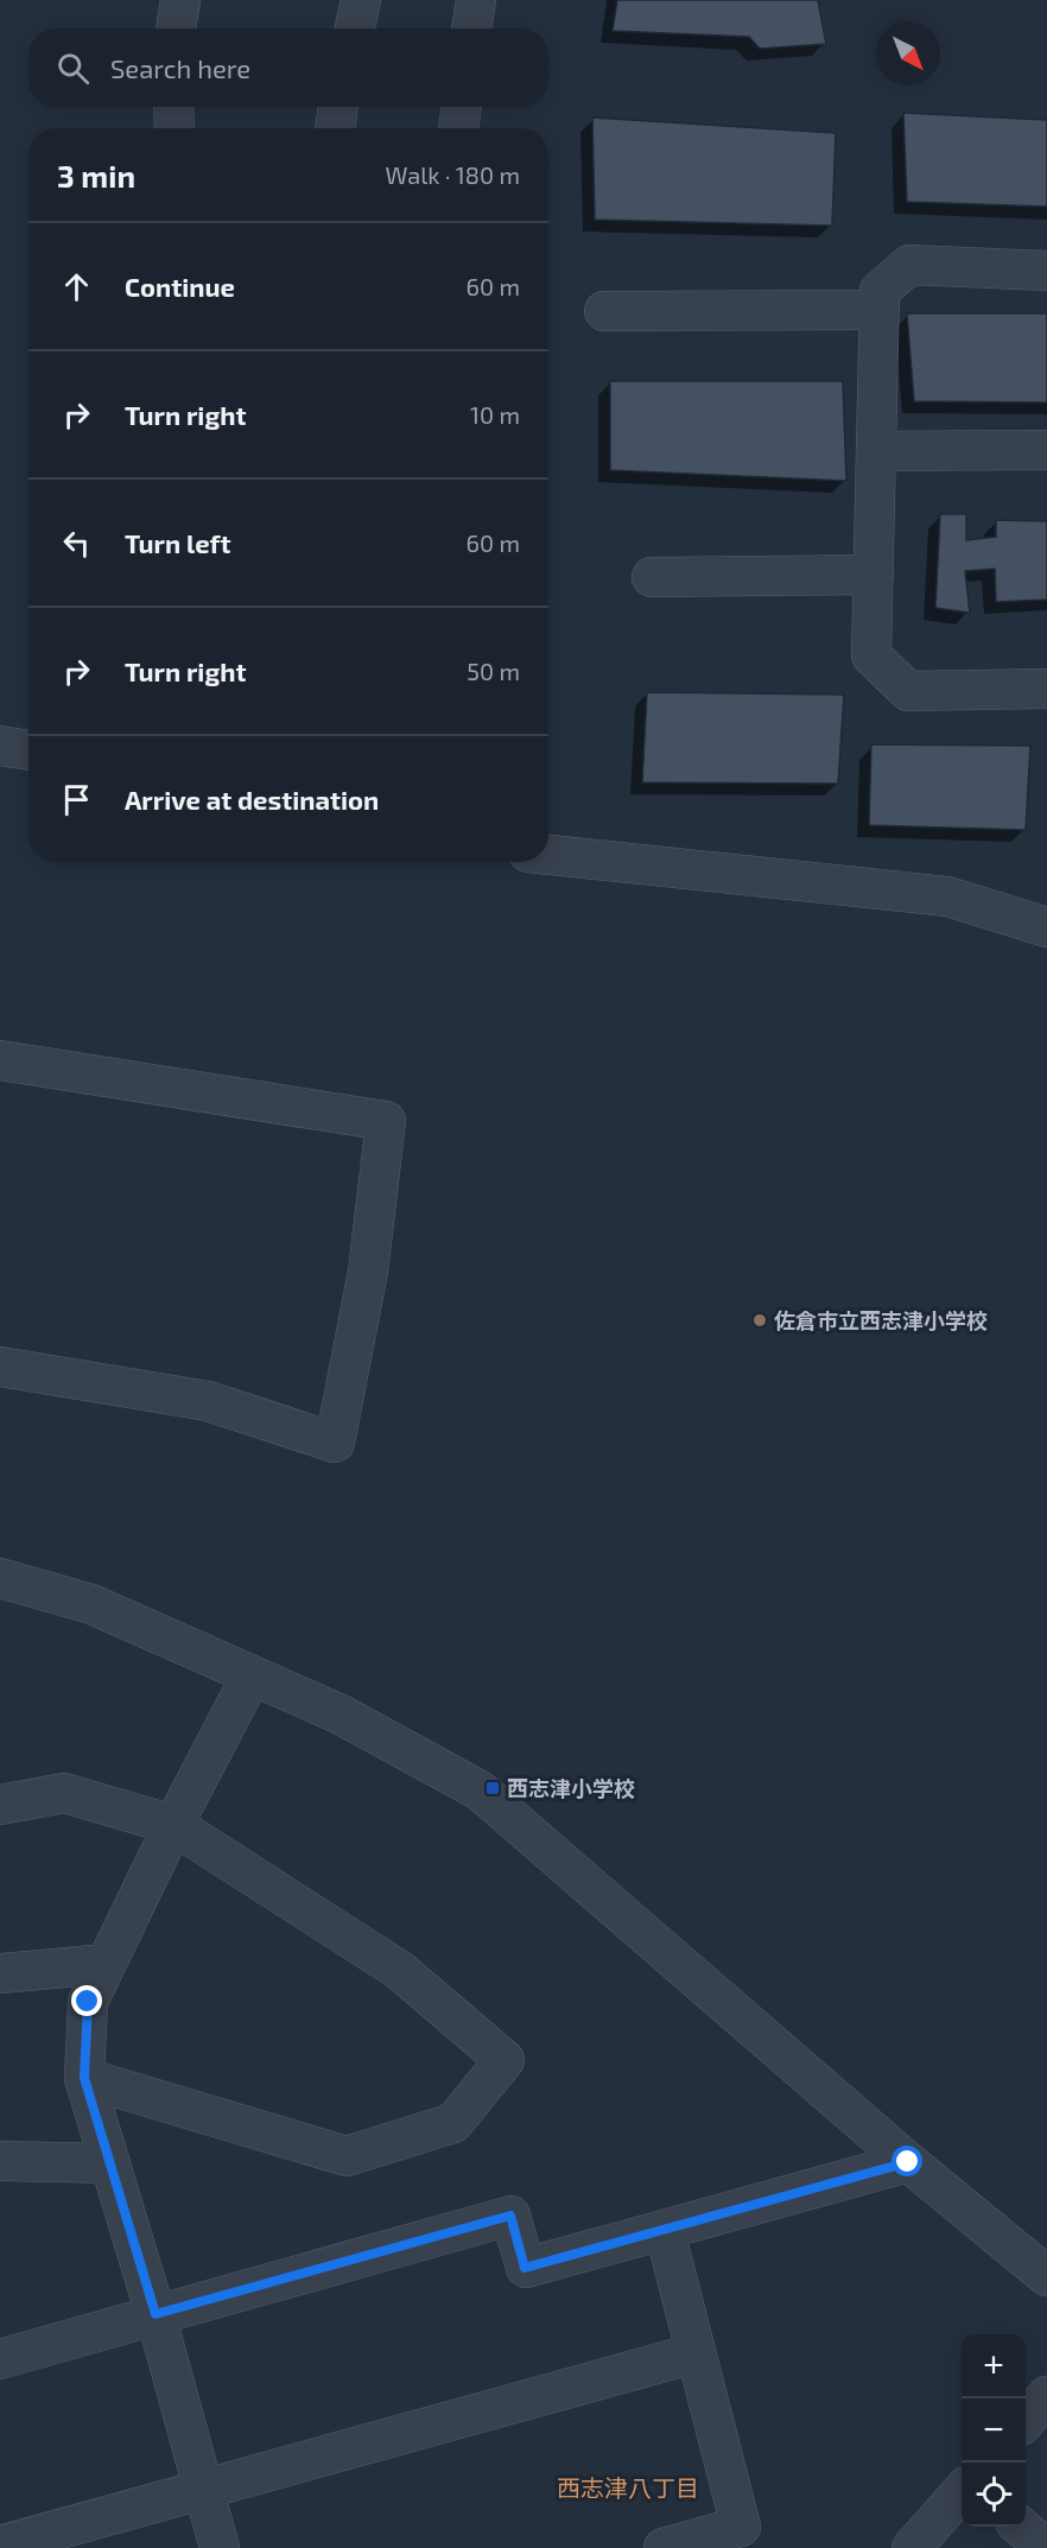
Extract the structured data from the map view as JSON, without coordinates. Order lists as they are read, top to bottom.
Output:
{
  "districts": ["西志津八丁目"],
  "places": {
    "other": ["佐倉市立西志津小学校"],
    "transit": ["西志津小学校"]
  },
  "north": "bottom right",
  "page": {
    "search": "Search here",
    "heading": ["3 min", "Walk · 180 m"],
    "list": [
      ["Continue", "60 m"],
      ["Turn right", "10 m"],
      ["Turn left", "60 m"],
      ["Turn right", "50 m"],
      "Arrive at destination"
    ],
    "map_buttons": ["+", "−"]
  }
}
